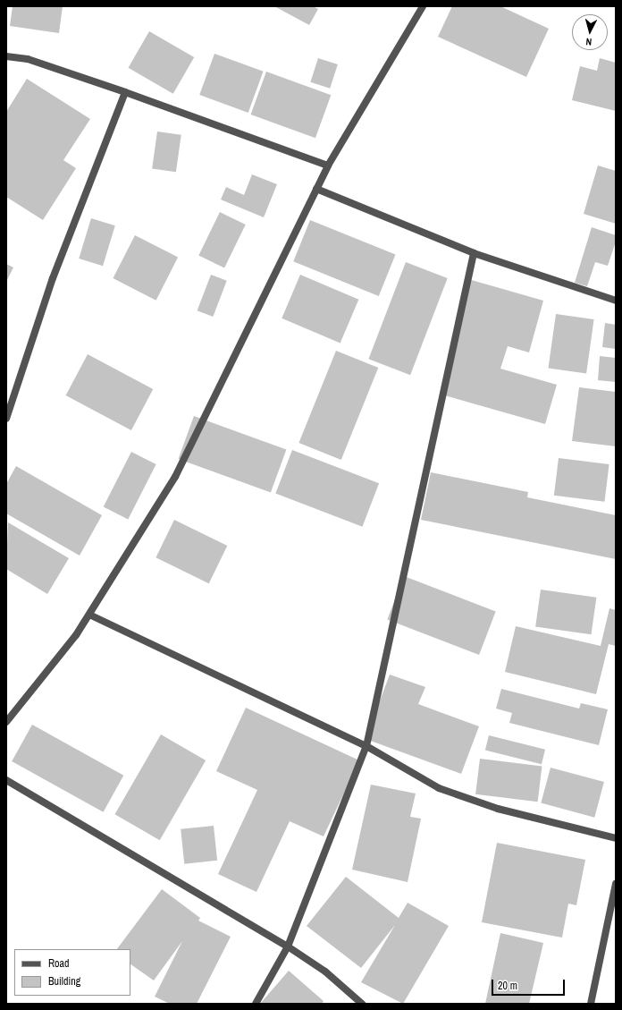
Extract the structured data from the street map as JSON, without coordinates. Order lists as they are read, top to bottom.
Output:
{
  "legend": ["Road", "Building"],
  "scale_bar": "20 m",
  "north": "bottom"
}
